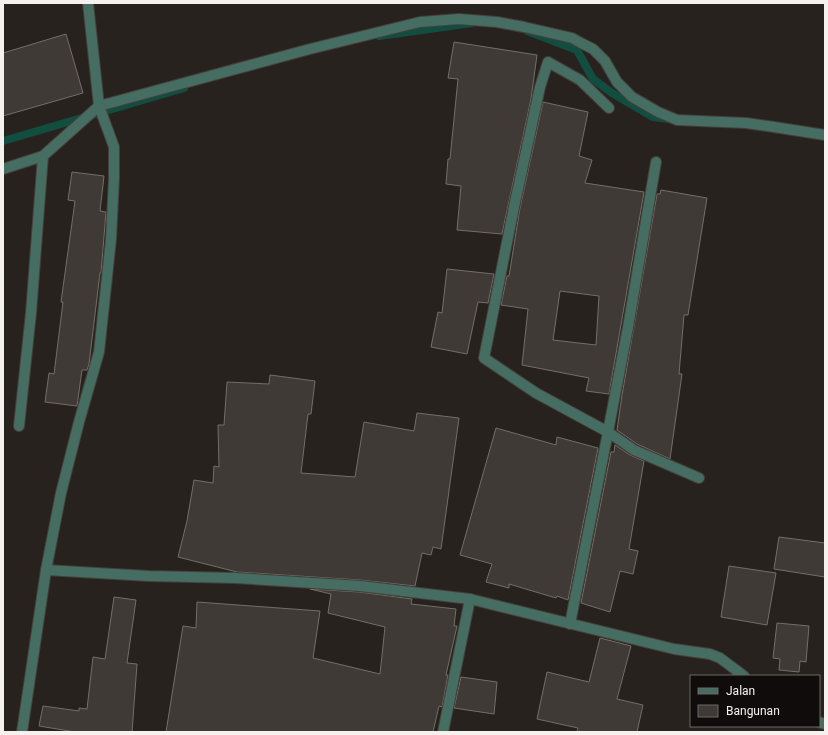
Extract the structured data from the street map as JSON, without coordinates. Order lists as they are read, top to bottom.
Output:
{
  "legend": ["Jalan", "Bangunan"]
}
